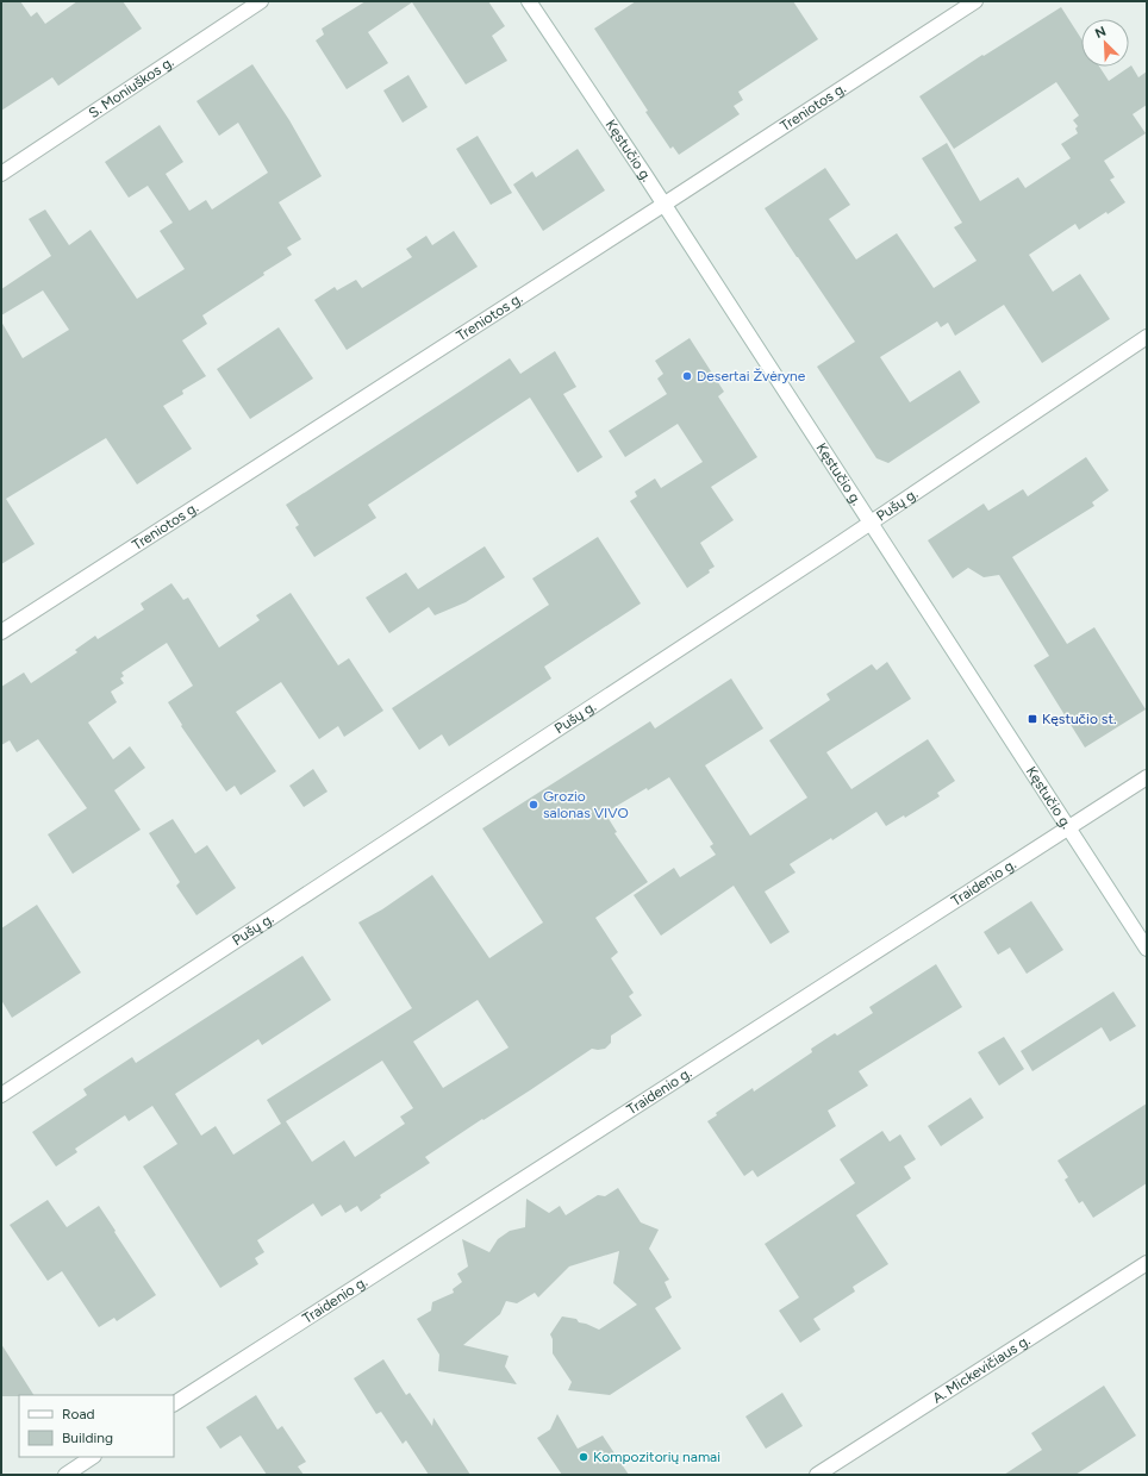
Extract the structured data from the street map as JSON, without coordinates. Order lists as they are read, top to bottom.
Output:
{
  "streets": {
    "street": [
      "S. Moniuškos g.",
      "Treniotos g.",
      "Kęstučio g.",
      "Pušų g.",
      "Traidenio g.",
      "A. Mickevičiaus g."
    ]
  },
  "crossings": [
    ["Treniotos g.", "Kęstučio g."],
    ["Kęstučio g.", "Pušų g."],
    ["Kęstučio g.", "Traidenio g."]
  ],
  "places": {
    "other": ["Desertai Žvėryne", "Grozio salonas VIVO", "Kompozitorių namai"],
    "transit": ["Kęstučio st."]
  },
  "legend": ["Road", "Building"],
  "north": "top left"
}
